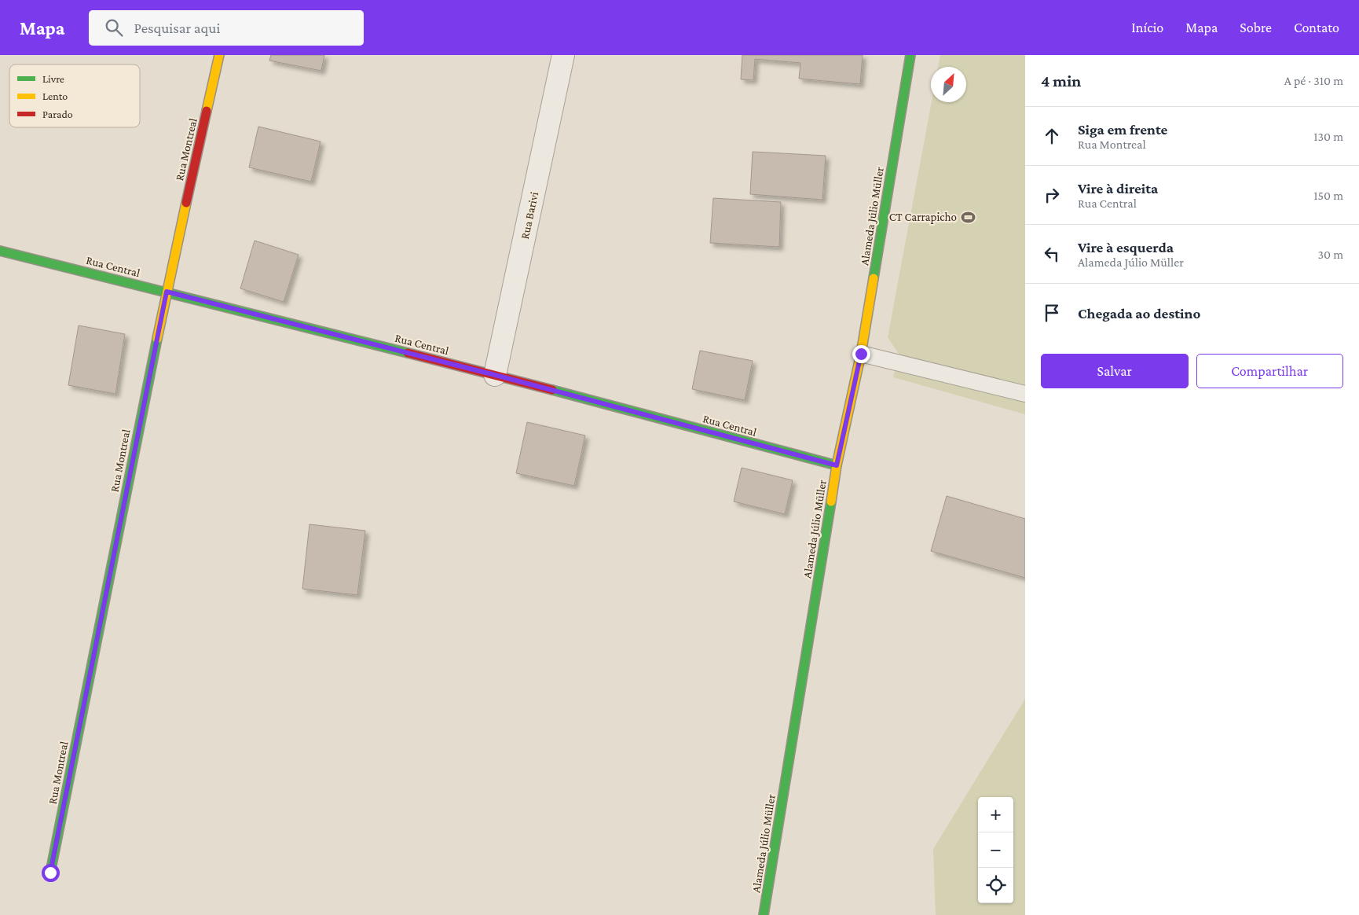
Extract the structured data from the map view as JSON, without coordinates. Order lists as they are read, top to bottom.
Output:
{
  "streets": {
    "street": [
      "Rua Montreal",
      "Rua Barivi",
      "Alameda Júlio Müller",
      "Rua Central"
    ]
  },
  "crossings": [
    ["Rua Montreal", "Rua Central"],
    ["Rua Barivi", "Rua Central"],
    ["Alameda Júlio Müller", "Rua Central"]
  ],
  "places": {
    "sports": ["CT Carrapicho"]
  },
  "legend": ["Livre", "Lento", "Parado"],
  "north": "top right",
  "page": {
    "header": "Mapa",
    "search": "Pesquisar aqui",
    "nav": [
      "Início",
      "Mapa",
      "Sobre",
      "Contato"
    ],
    "heading": ["4 min", "A pé · 310 m"],
    "list": [
      ["Siga em frente", "Rua Montreal", "130 m"],
      ["Vire à direita", "Rua Central", "150 m"],
      ["Vire à esquerda", "Alameda Júlio Müller", "30 m"],
      "Chegada ao destino"
    ],
    "buttons": ["Salvar", "Compartilhar"],
    "map_buttons": ["+", "−"]
  }
}
